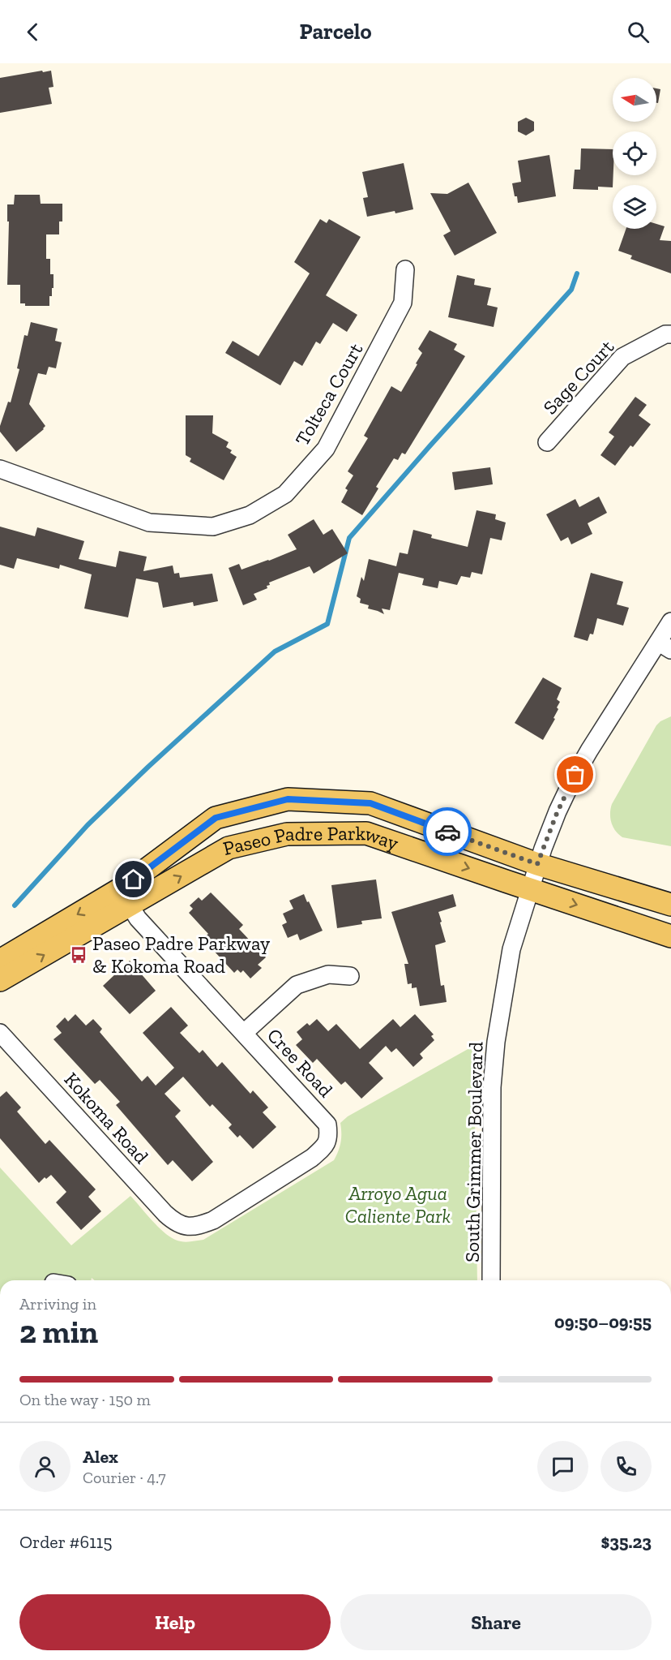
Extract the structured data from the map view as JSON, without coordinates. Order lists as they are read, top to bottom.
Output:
{
  "streets": {
    "main road": ["Paseo Padre Parkway"],
    "street": [
      "Sage Court",
      "Tolteca Court",
      "Cree Road",
      "Kokoma Road",
      "South Grimmer Boulevard"
    ]
  },
  "crossings": [
    ["Paseo Padre Parkway", "Cree Road"],
    ["Paseo Padre Parkway", "South Grimmer Boulevard"],
    ["Cree Road", "Kokoma Road"]
  ],
  "parks": ["Arroyo Agua Caliente Park"],
  "places": {
    "bus stop": ["Paseo Padre Parkway & Kokoma Road"]
  },
  "north": "left",
  "page": {
    "header": "Parcelo",
    "heading": ["2 min", "Arriving in", "09:50–09:55"],
    "panel": [
      "Alex",
      "Courier · 4.7",
      "Order #6115",
      "$35.23"
    ],
    "bar": "On the way · 150 m",
    "buttons": ["Help", "Share"]
  }
}
